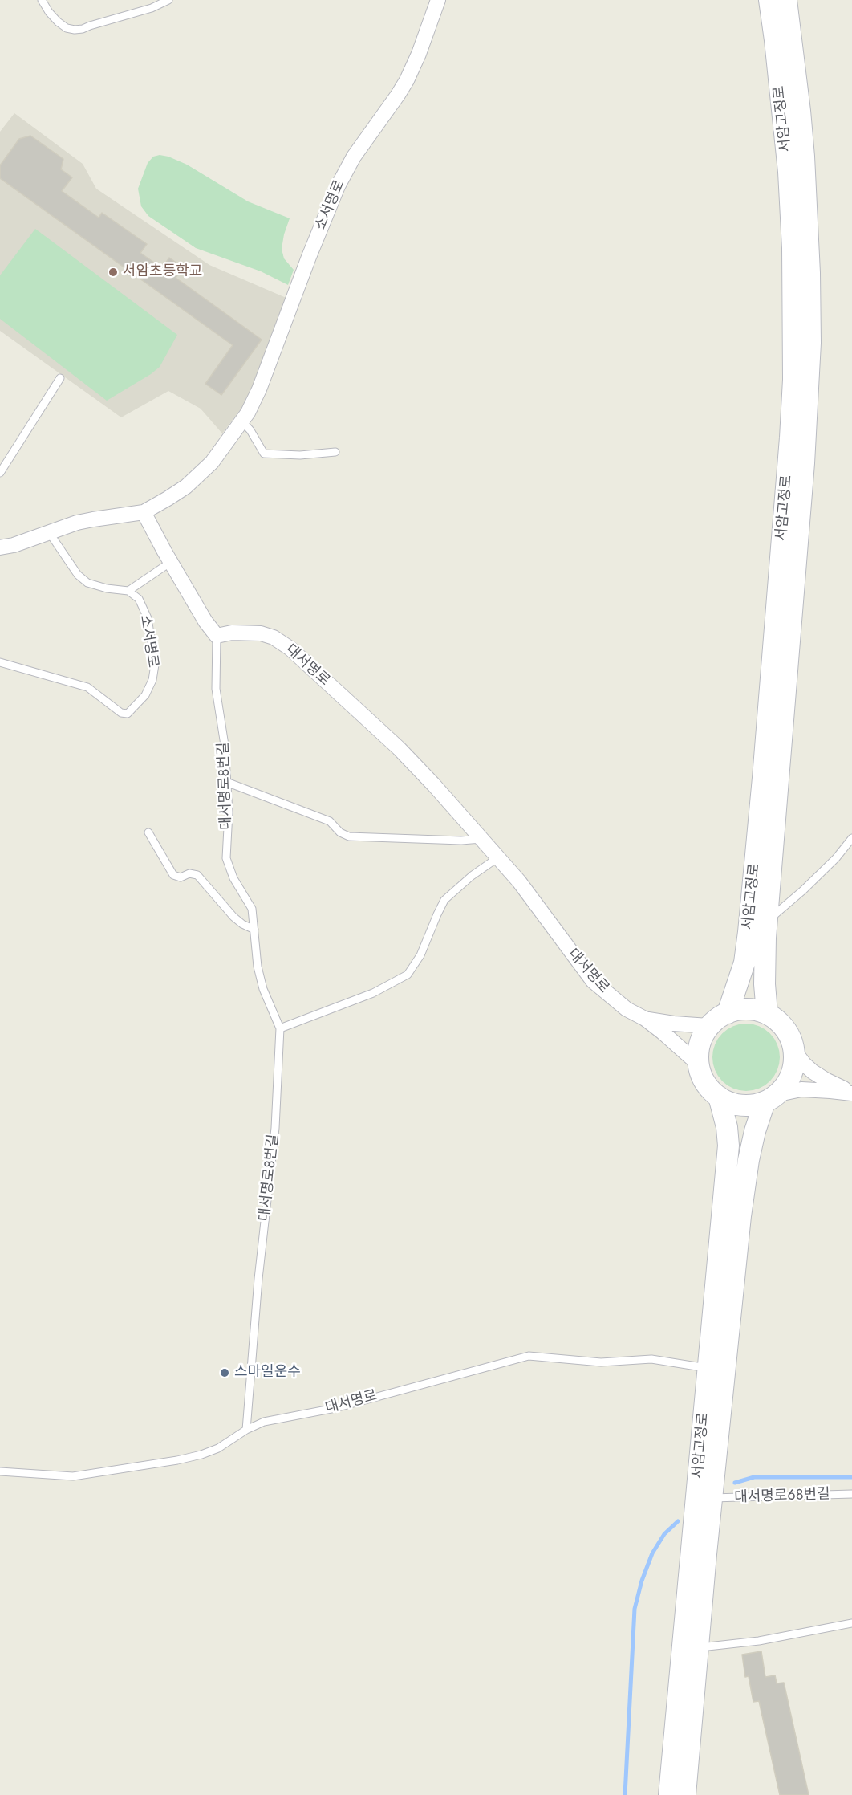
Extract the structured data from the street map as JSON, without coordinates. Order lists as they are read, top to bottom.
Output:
{
  "streets": {
    "main road": ["서암고정로"],
    "street": ["소서명로", "대서명로"],
    "lane": ["대서명로8번길", "대서명로68번길"]
  },
  "crossings": [
    ["서암고정로", "대서명로"],
    ["서암고정로", "대서명로68번길"],
    ["대서명로", "대서명로8번길"]
  ],
  "places": ["서암초등학교", "스마일운수"]
}
